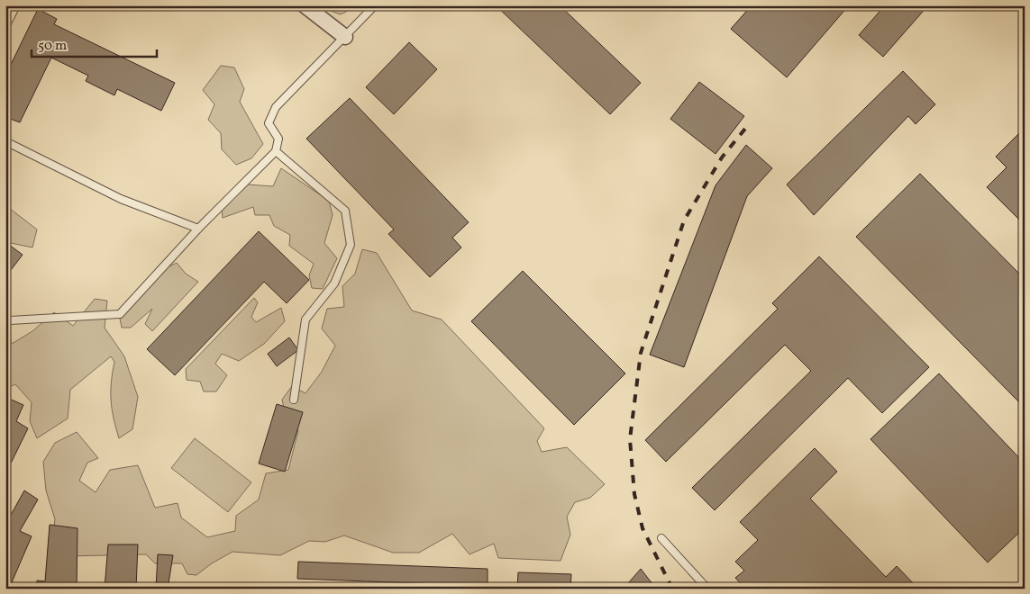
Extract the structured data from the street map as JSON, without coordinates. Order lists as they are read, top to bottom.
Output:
{
  "scale_bar": "50 m"
}
